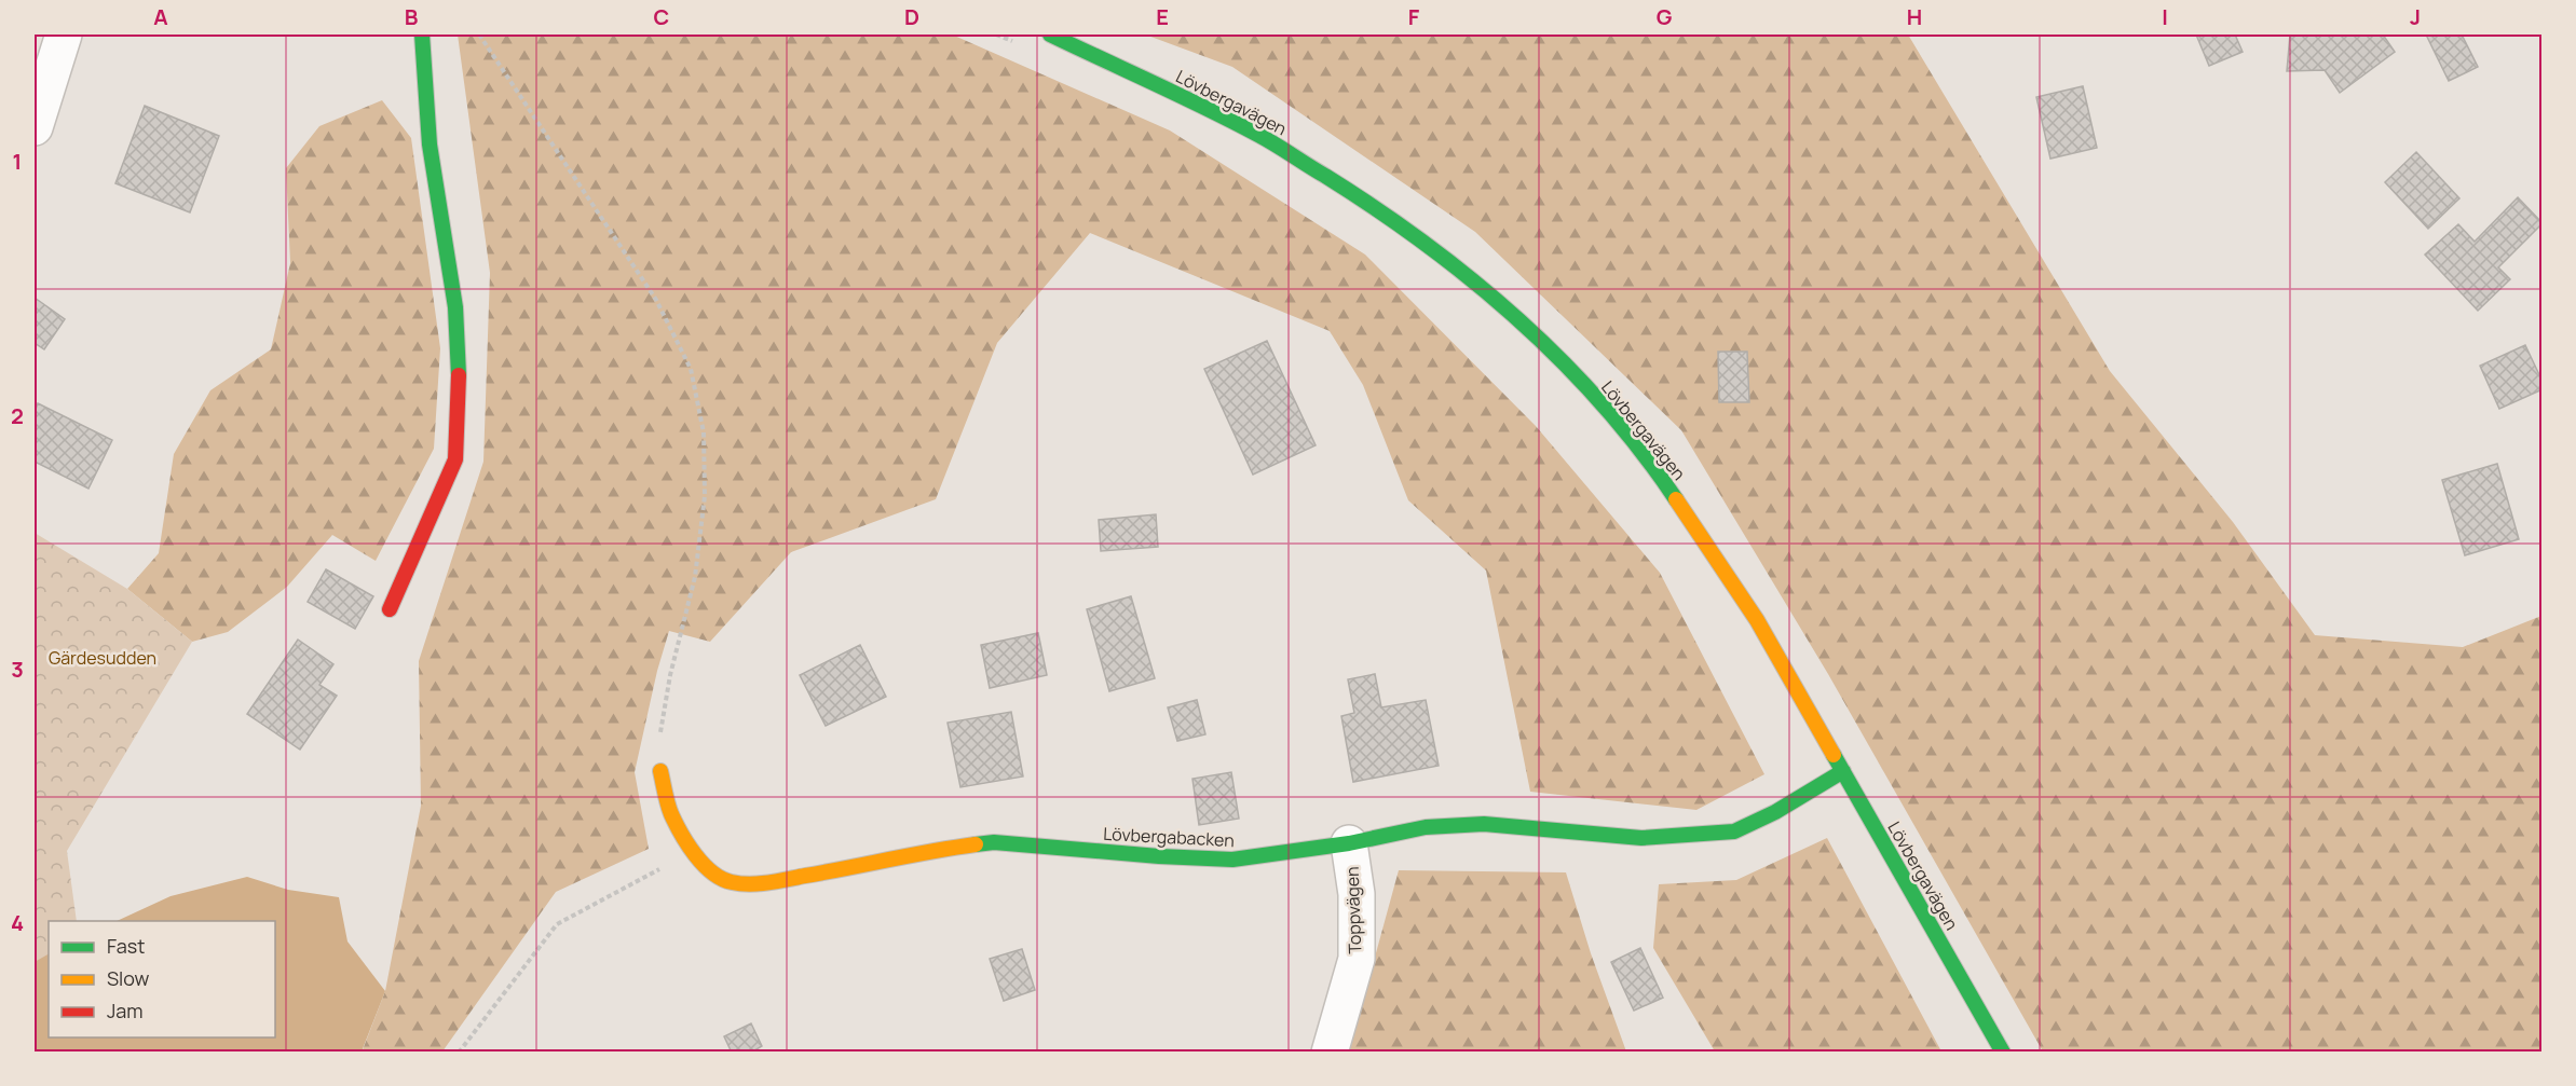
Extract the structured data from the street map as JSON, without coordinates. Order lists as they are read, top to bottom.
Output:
{
  "streets": {
    "street": ["Lövbergavägen", "Lövbergabacken", "Toppvägen"]
  },
  "crossings": [
    ["Lövbergavägen", "Lövbergabacken"],
    ["Lövbergabacken", "Toppvägen"]
  ],
  "parks": ["Gärdesudden"],
  "legend": ["Fast", "Slow", "Jam"],
  "grid": {
    "columns": [
      "A",
      "B",
      "C",
      "D",
      "E",
      "F",
      "G",
      "H",
      "I",
      "J"
    ],
    "rows": [
      "1",
      "2",
      "3",
      "4"
    ]
  }
}
